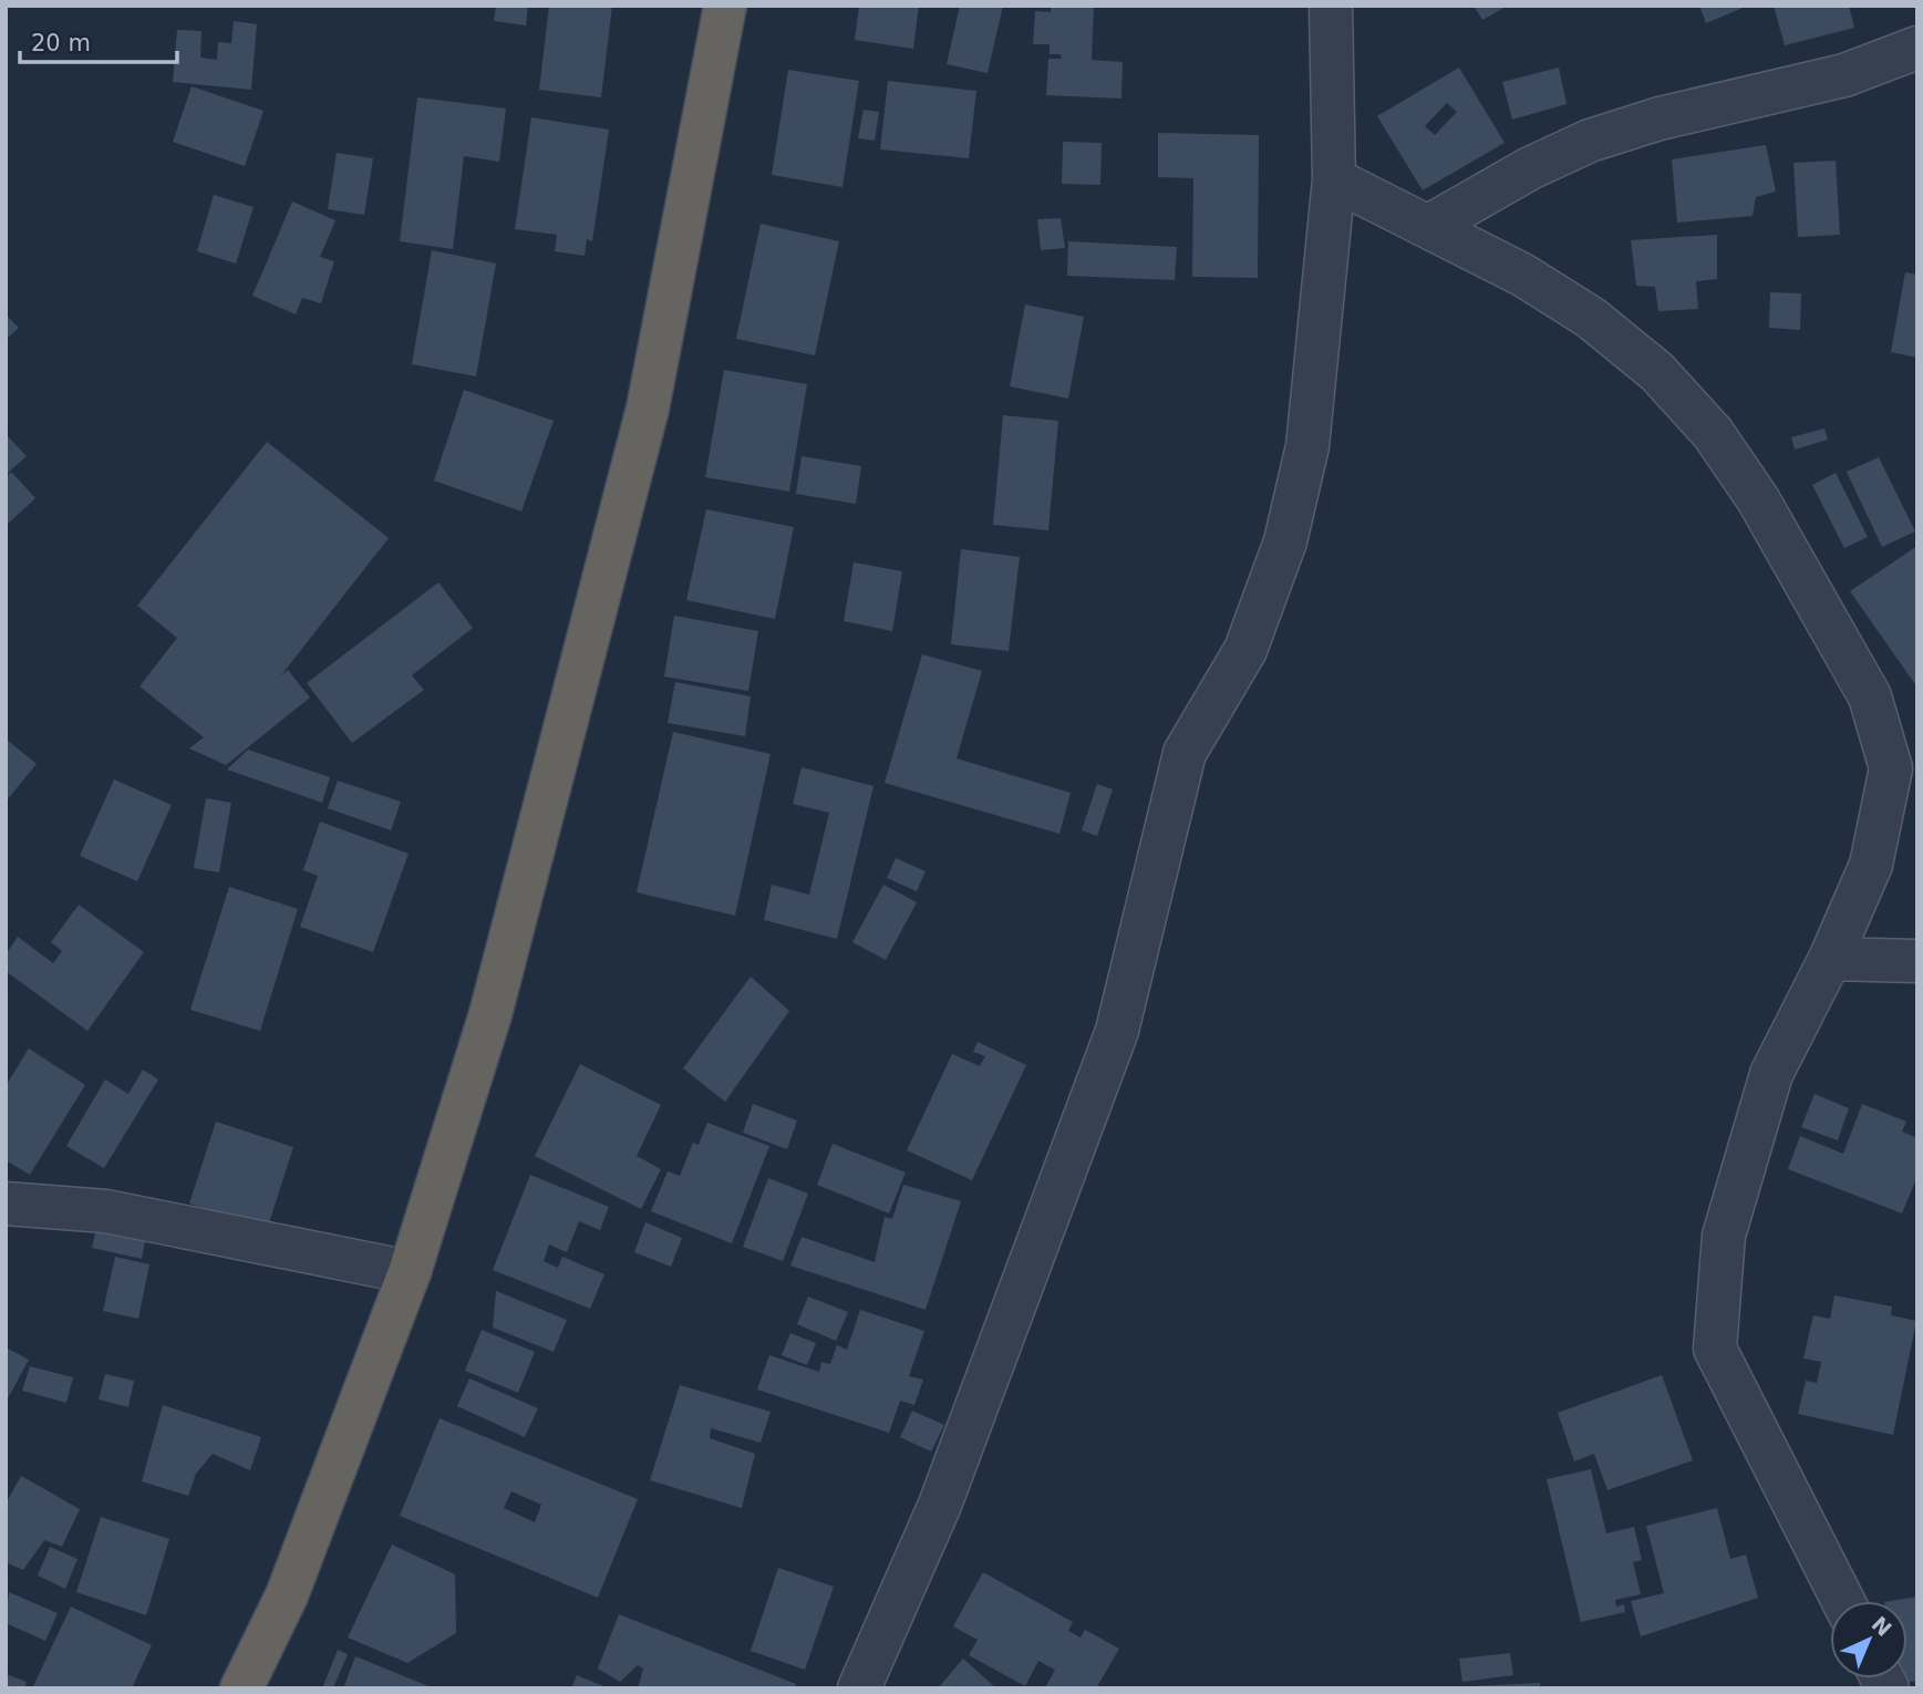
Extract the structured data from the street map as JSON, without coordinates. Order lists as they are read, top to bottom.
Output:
{
  "scale_bar": "20 m",
  "north": "top right"
}
